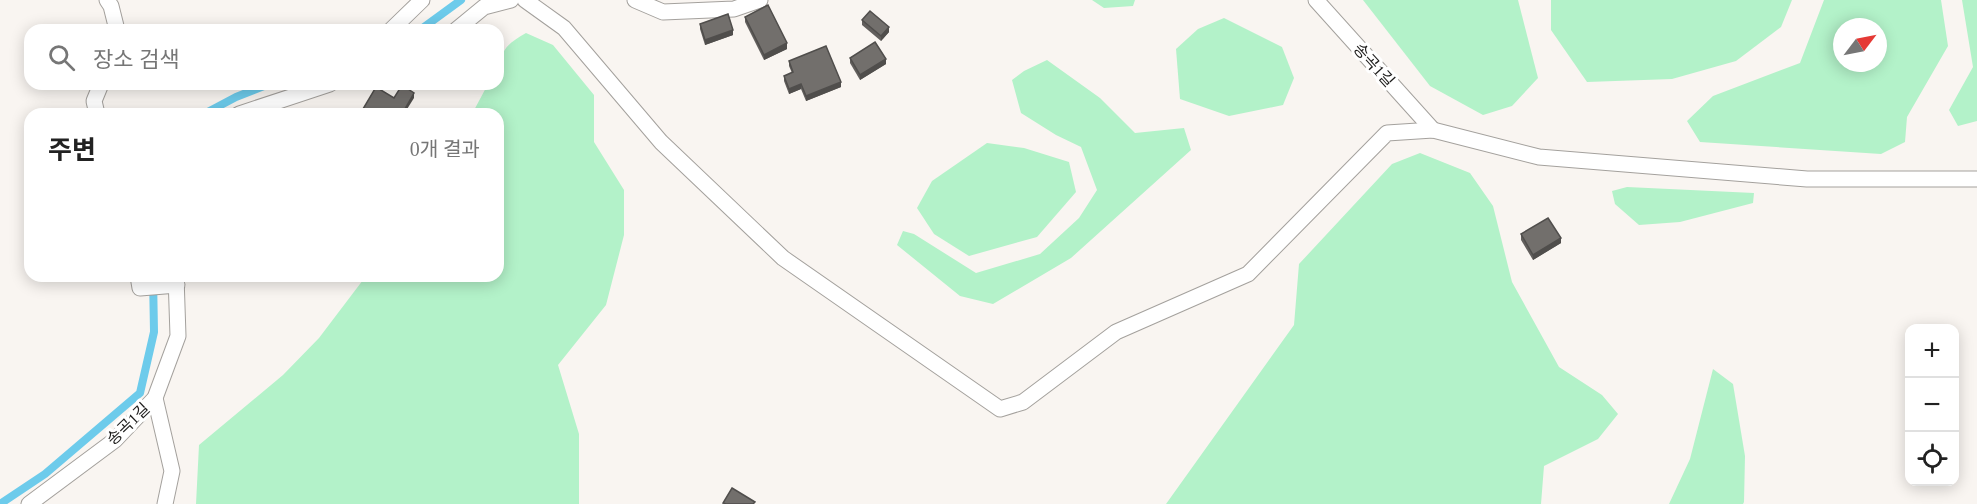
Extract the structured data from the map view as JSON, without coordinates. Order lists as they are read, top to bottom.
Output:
{
  "streets": {
    "lane": ["송곡1길"]
  },
  "north": "top right",
  "page": {
    "search": "장소 검색",
    "heading": ["주변", "0개 결과"],
    "map_buttons": ["+", "−"]
  }
}
